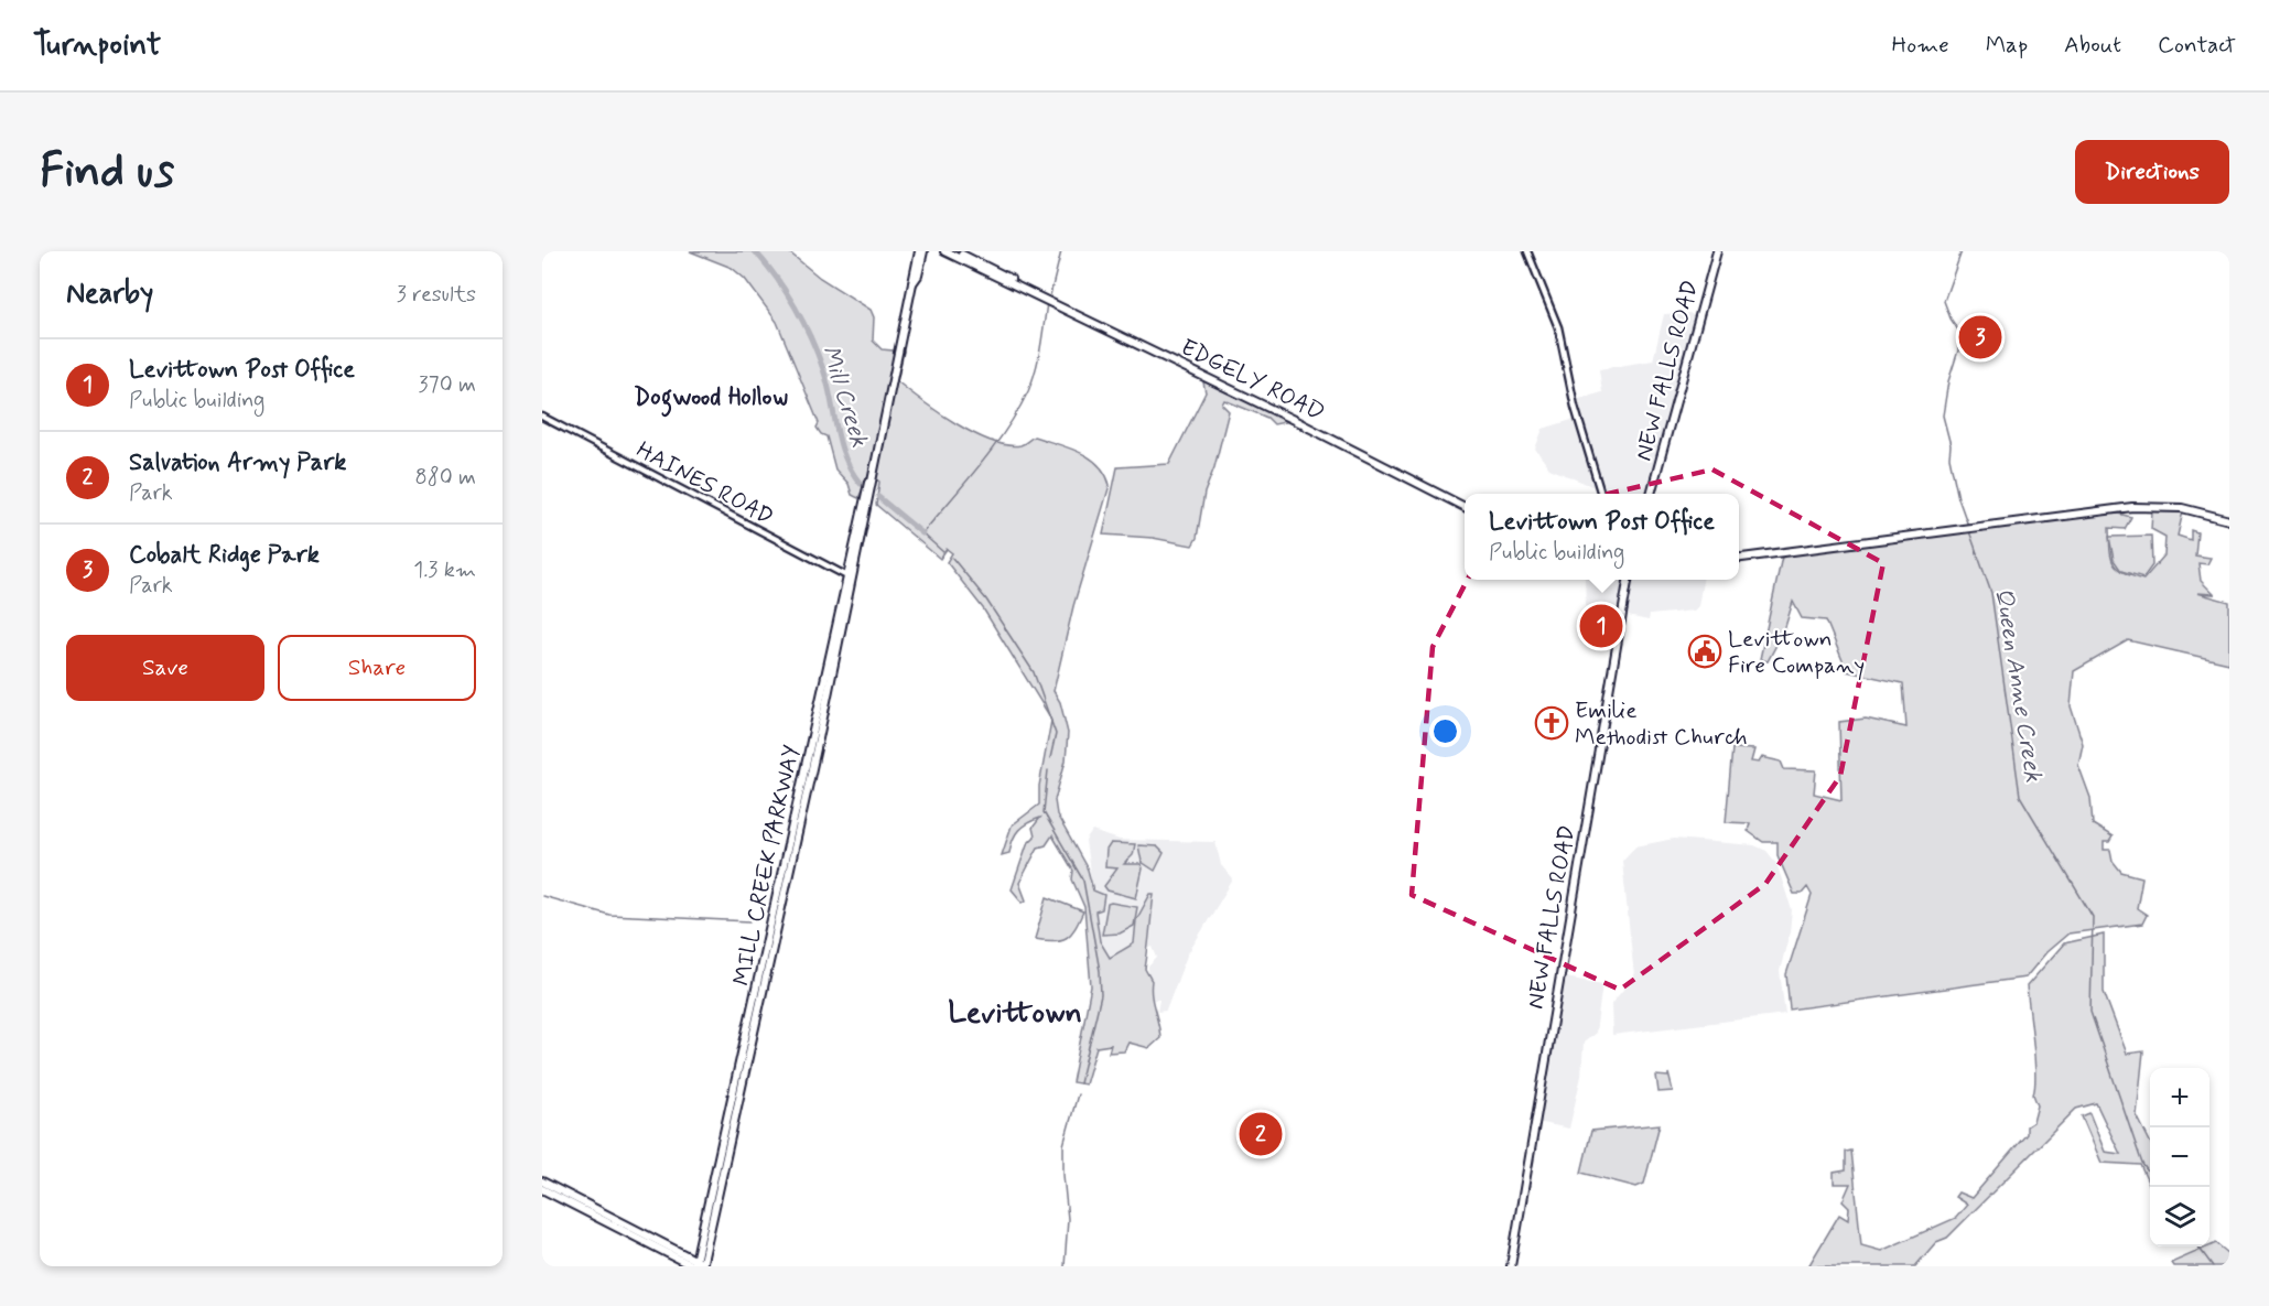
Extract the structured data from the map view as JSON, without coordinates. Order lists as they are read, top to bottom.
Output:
{
  "streets": {
    "main road": ["NEW FALLS ROAD", "EDGELY ROAD", "MILL CREEK PARKWAY"],
    "street": ["HAINES ROAD"]
  },
  "crossings": [
    ["HAINES ROAD", "MILL CREEK PARKWAY"]
  ],
  "districts": ["Dogwood Hollow", "Levittown"],
  "water": ["Mill Creek", "Queen Anne Creek"],
  "places": {
    "public building": ["Levittown Fire Company"],
    "church": ["Emilie Methodist Church"]
  },
  "page": {
    "header": "Turnpoint",
    "nav": [
      "Home",
      "Map",
      "About",
      "Contact"
    ],
    "buttons": [
      "Directions",
      ["Save", "Share"]
    ],
    "title": "Find us",
    "heading": ["Nearby", "3 results"],
    "pins": ["3", "1", "2"],
    "list": [
      {
        "mark": "1",
        "name": "Levittown Post Office",
        "note": "Public building",
        "value": "370 m"
      },
      {
        "mark": "2",
        "name": "Salvation Army Park",
        "note": "Park",
        "value": "880 m"
      },
      {
        "mark": "3",
        "name": "Cobalt Ridge Park",
        "note": "Park",
        "value": "1.3 km"
      }
    ],
    "popup": ["Levittown Post Office", "Public building"],
    "map_buttons": ["+", "−"]
  }
}
